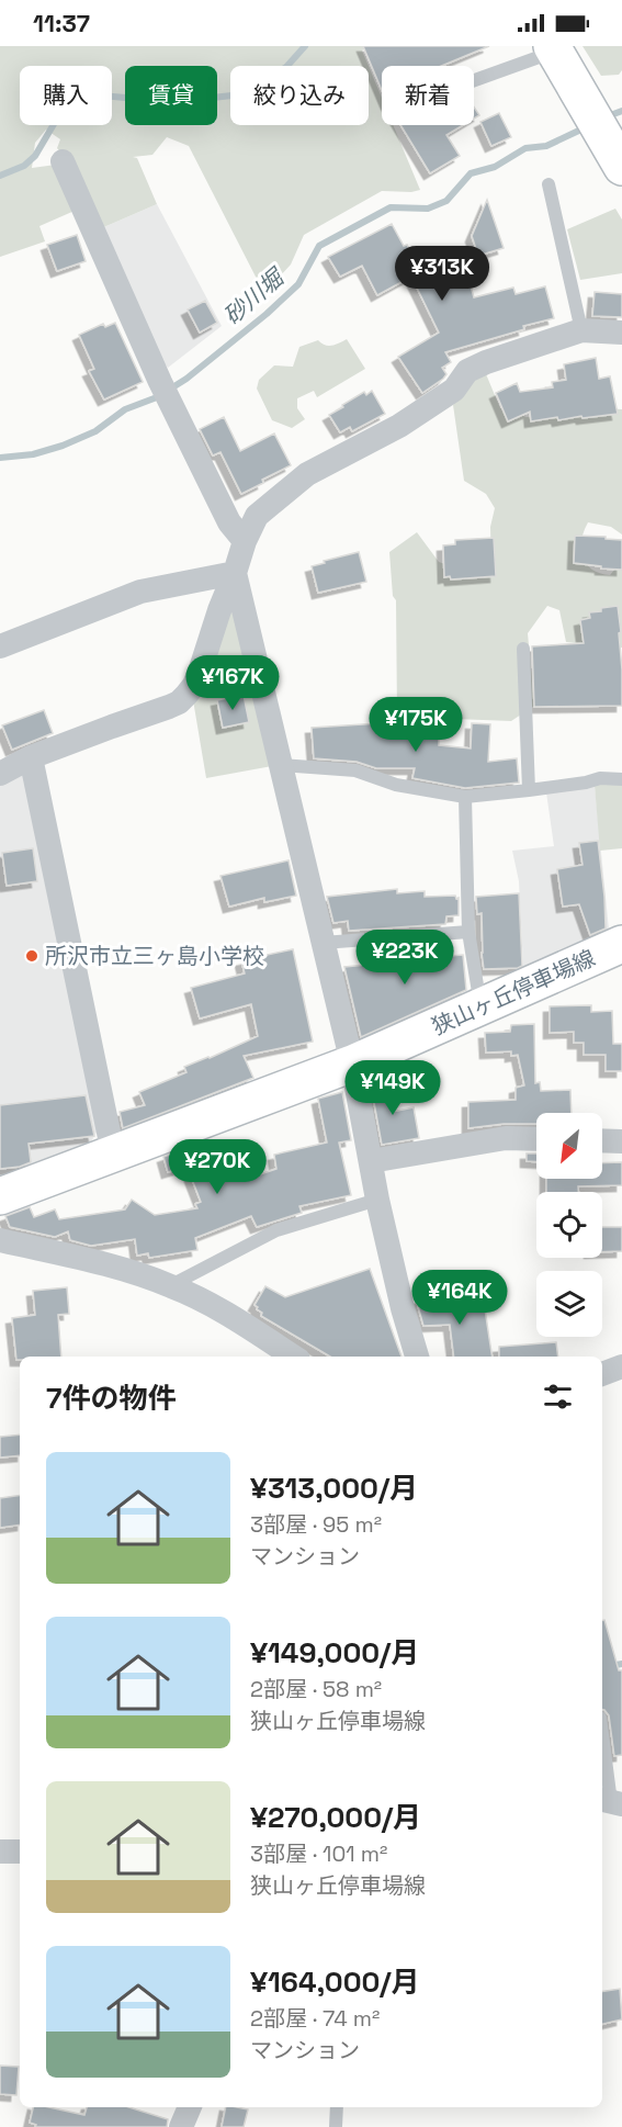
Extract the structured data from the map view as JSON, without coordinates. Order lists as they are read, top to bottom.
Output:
{
  "streets": {
    "main road": ["狭山ヶ丘停車場線"]
  },
  "water": ["砂川堀"],
  "places": ["所沢市立三ヶ島小学校"],
  "north": "bottom left",
  "page": {
    "status": "11:37",
    "chip": [
      "購入",
      "賃貸",
      "絞り込み",
      "新着"
    ],
    "price": [
      "¥313K",
      "¥167K",
      "¥175K",
      "¥223K",
      "¥149K",
      "¥270K",
      "¥164K"
    ],
    "heading": "7件の物件",
    "list": [
      {
        "name": "¥313,000/月",
        "note": "3部屋 · 95 m² · マンション"
      },
      {
        "name": "¥149,000/月",
        "note": "2部屋 · 58 m² · 狭山ヶ丘停車場線"
      },
      {
        "name": "¥270,000/月",
        "note": "3部屋 · 101 m² · 狭山ヶ丘停車場線"
      },
      {
        "name": "¥164,000/月",
        "note": "2部屋 · 74 m² · マンション"
      }
    ]
  }
}
